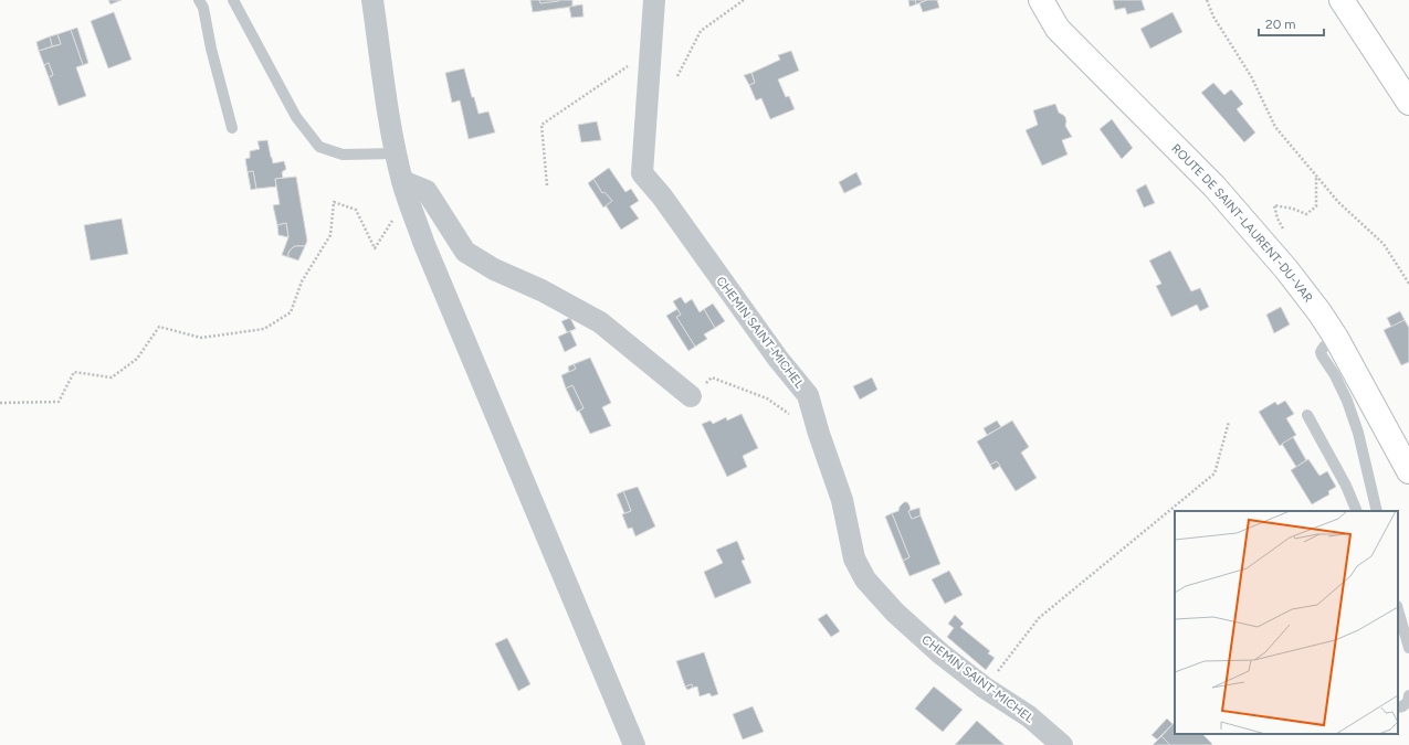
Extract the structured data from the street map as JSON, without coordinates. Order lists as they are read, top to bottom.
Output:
{
  "streets": {
    "street": ["ROUTE DE SAINT-LAURENT-DU-VAR", "CHEMIN SAINT-MICHEL"]
  },
  "scale_bar": "20 m"
}
